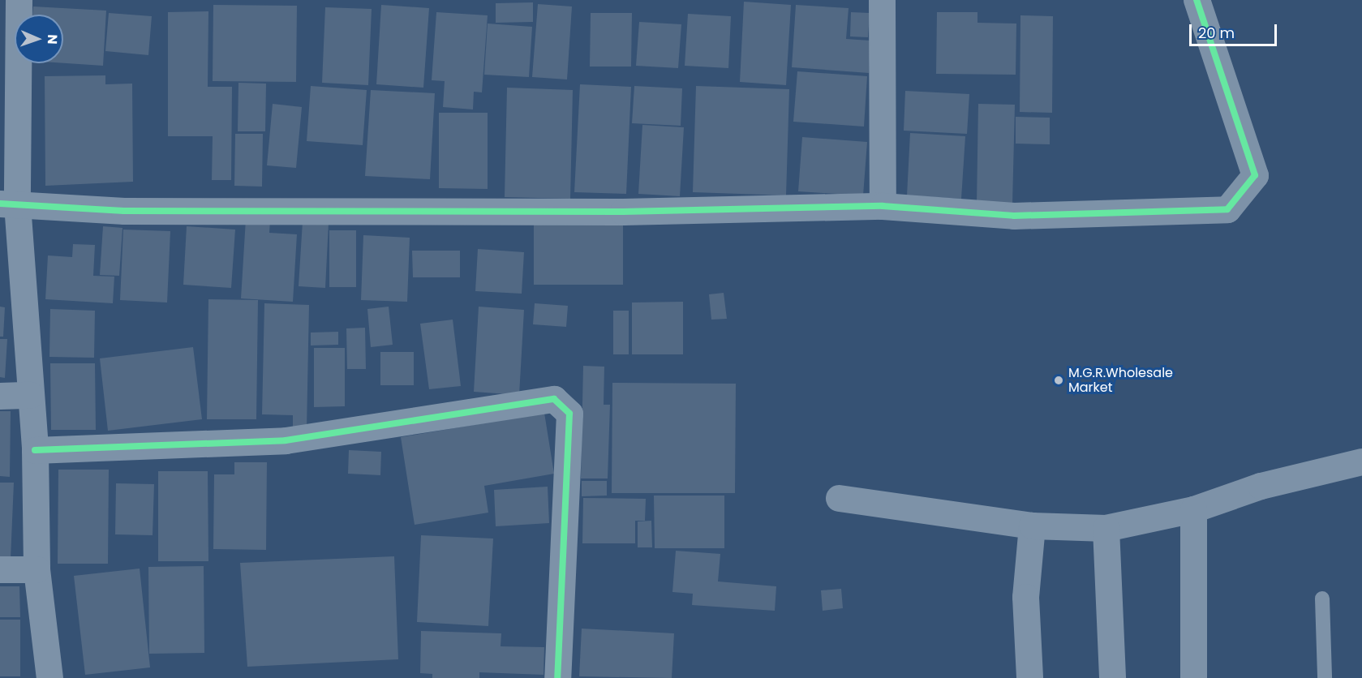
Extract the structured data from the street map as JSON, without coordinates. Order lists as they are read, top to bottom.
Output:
{
  "places": ["M.G.R.Wholesale Market"],
  "scale_bar": "20 m",
  "north": "right"
}
